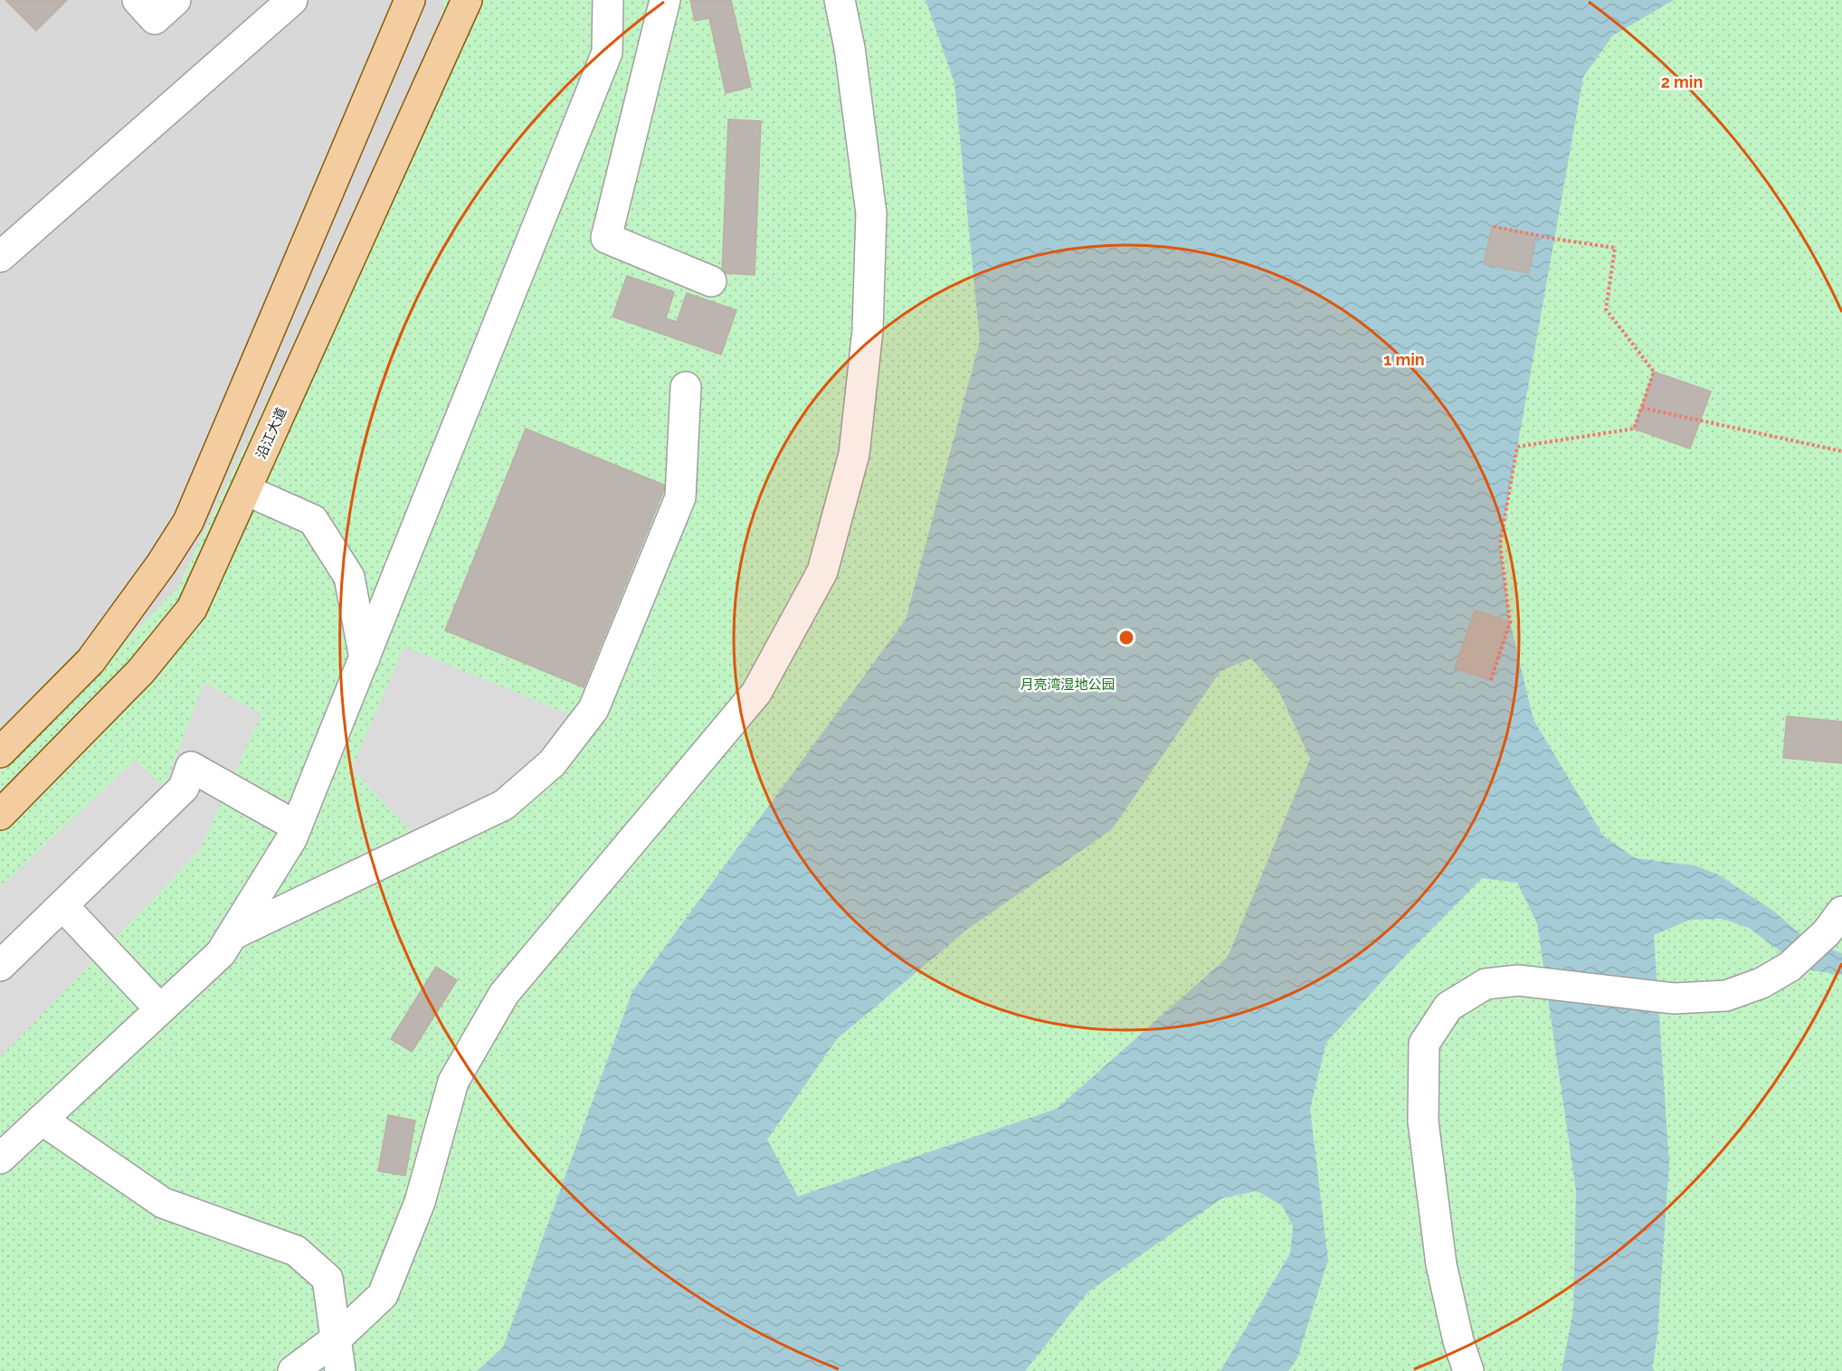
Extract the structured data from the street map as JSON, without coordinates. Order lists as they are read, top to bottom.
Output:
{
  "streets": {
    "main road": ["沿江大道"]
  },
  "parks": ["月亮湾湿地公园"],
  "rings": ["2 min", "1 min"]
}
